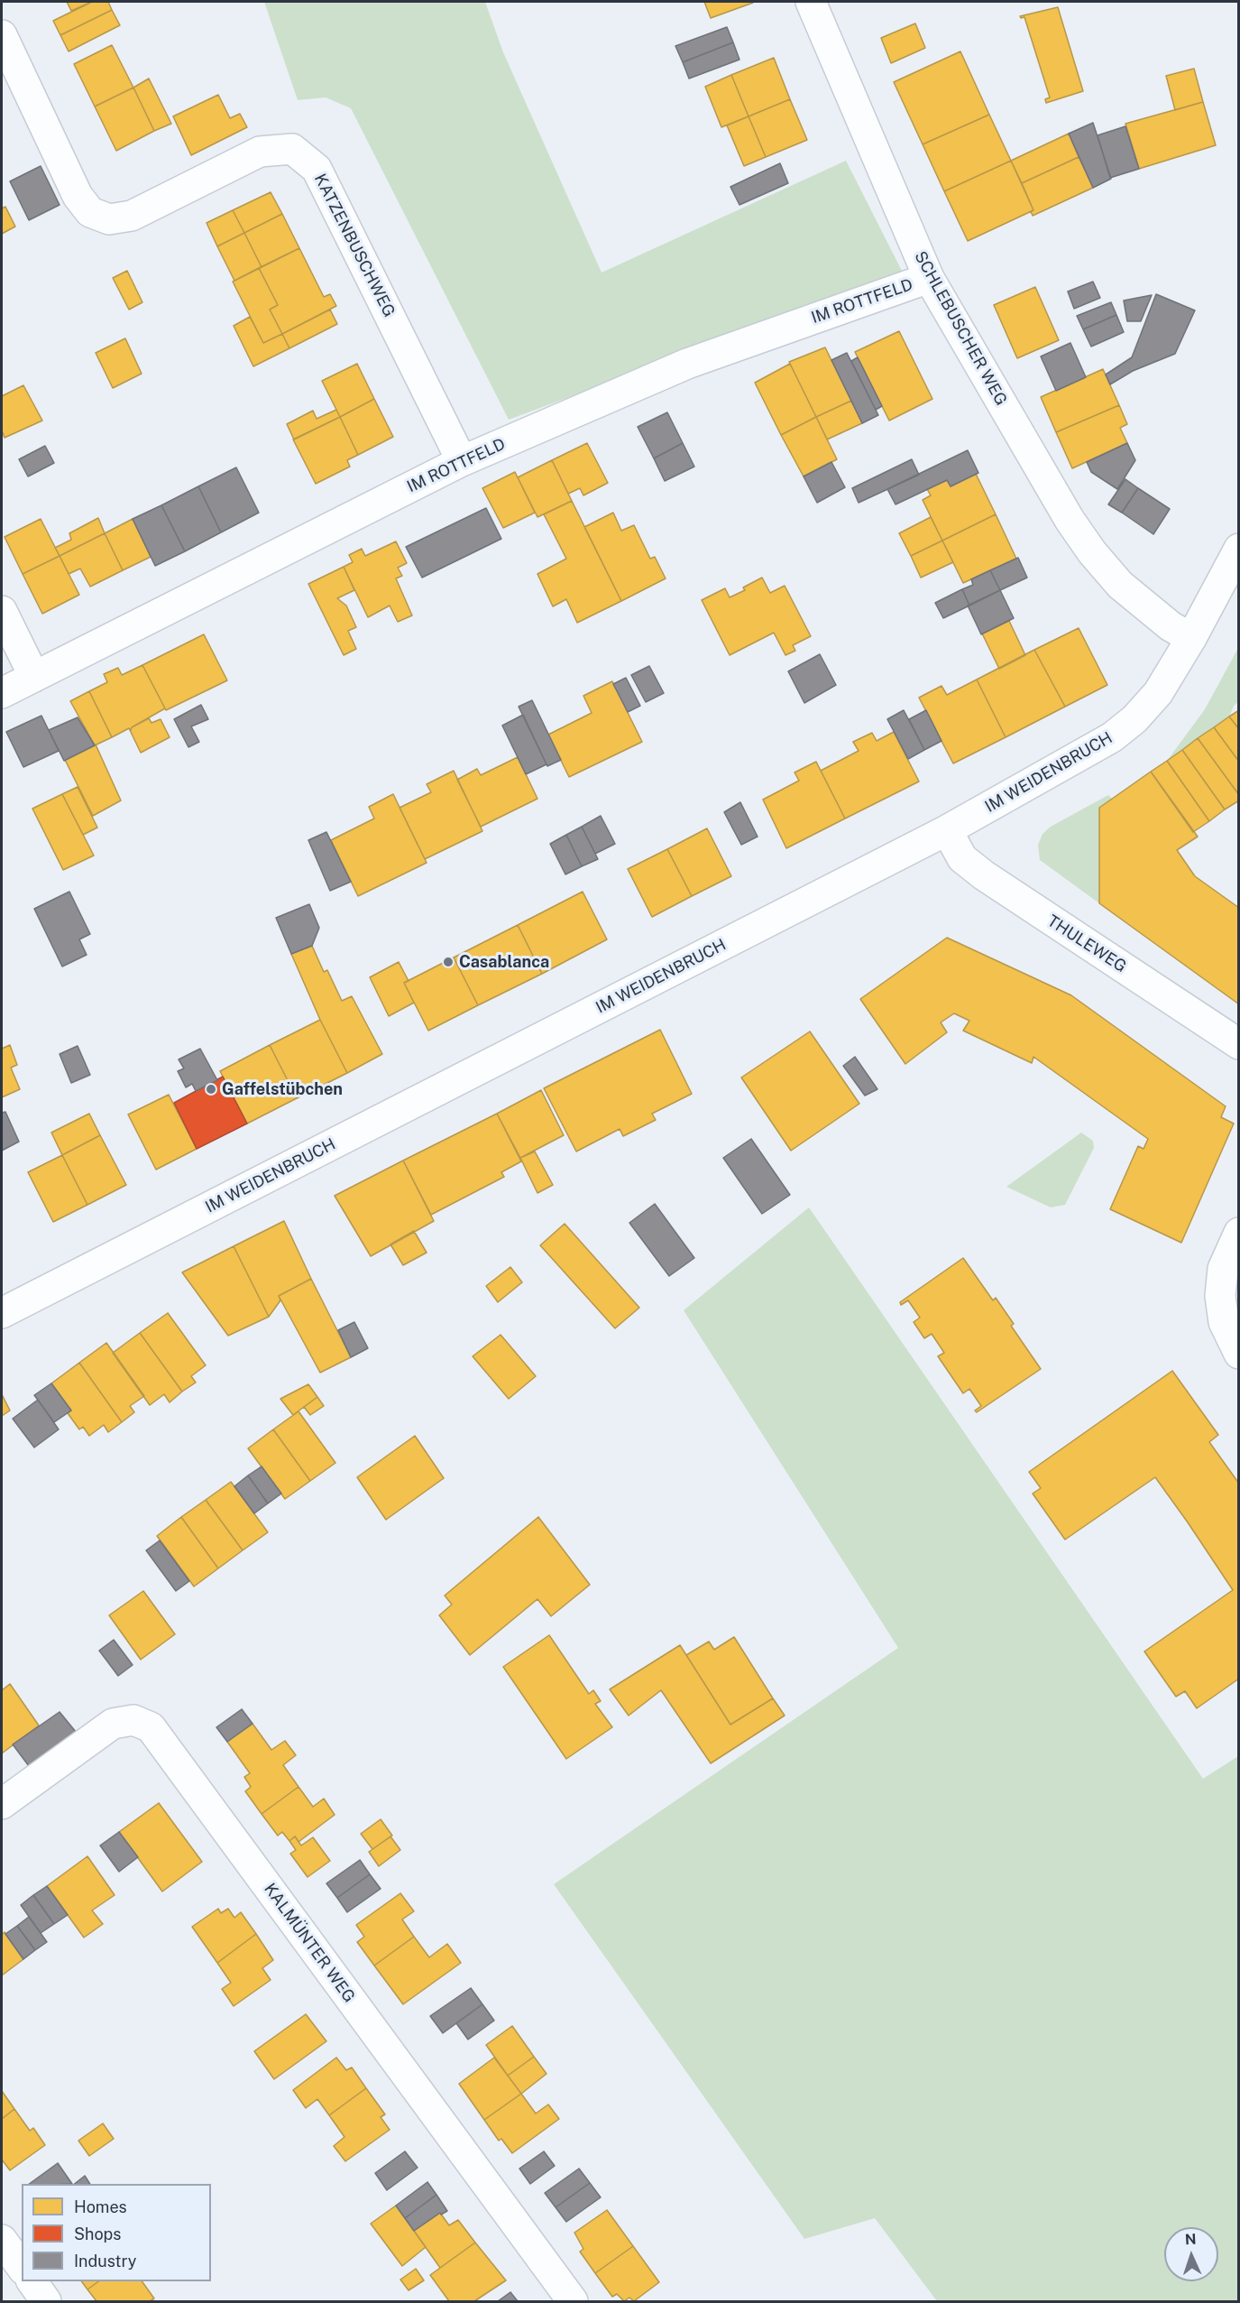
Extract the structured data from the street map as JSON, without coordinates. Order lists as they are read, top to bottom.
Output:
{
  "streets": {
    "street": [
      "KATZENBUSCHWEG",
      "IM ROTTFELD",
      "SCHLEBUSCHER WEG",
      "IM WEIDENBRUCH",
      "THULEWEG",
      "KALMÜNTER WEG"
    ]
  },
  "crossings": [
    ["KATZENBUSCHWEG", "IM ROTTFELD"],
    ["IM ROTTFELD", "SCHLEBUSCHER WEG"],
    ["SCHLEBUSCHER WEG", "IM WEIDENBRUCH"],
    ["IM WEIDENBRUCH", "THULEWEG"]
  ],
  "places": ["Casablanca", "Gaffelstübchen"],
  "legend": ["Homes", "Shops", "Industry"],
  "north": "top"
}
